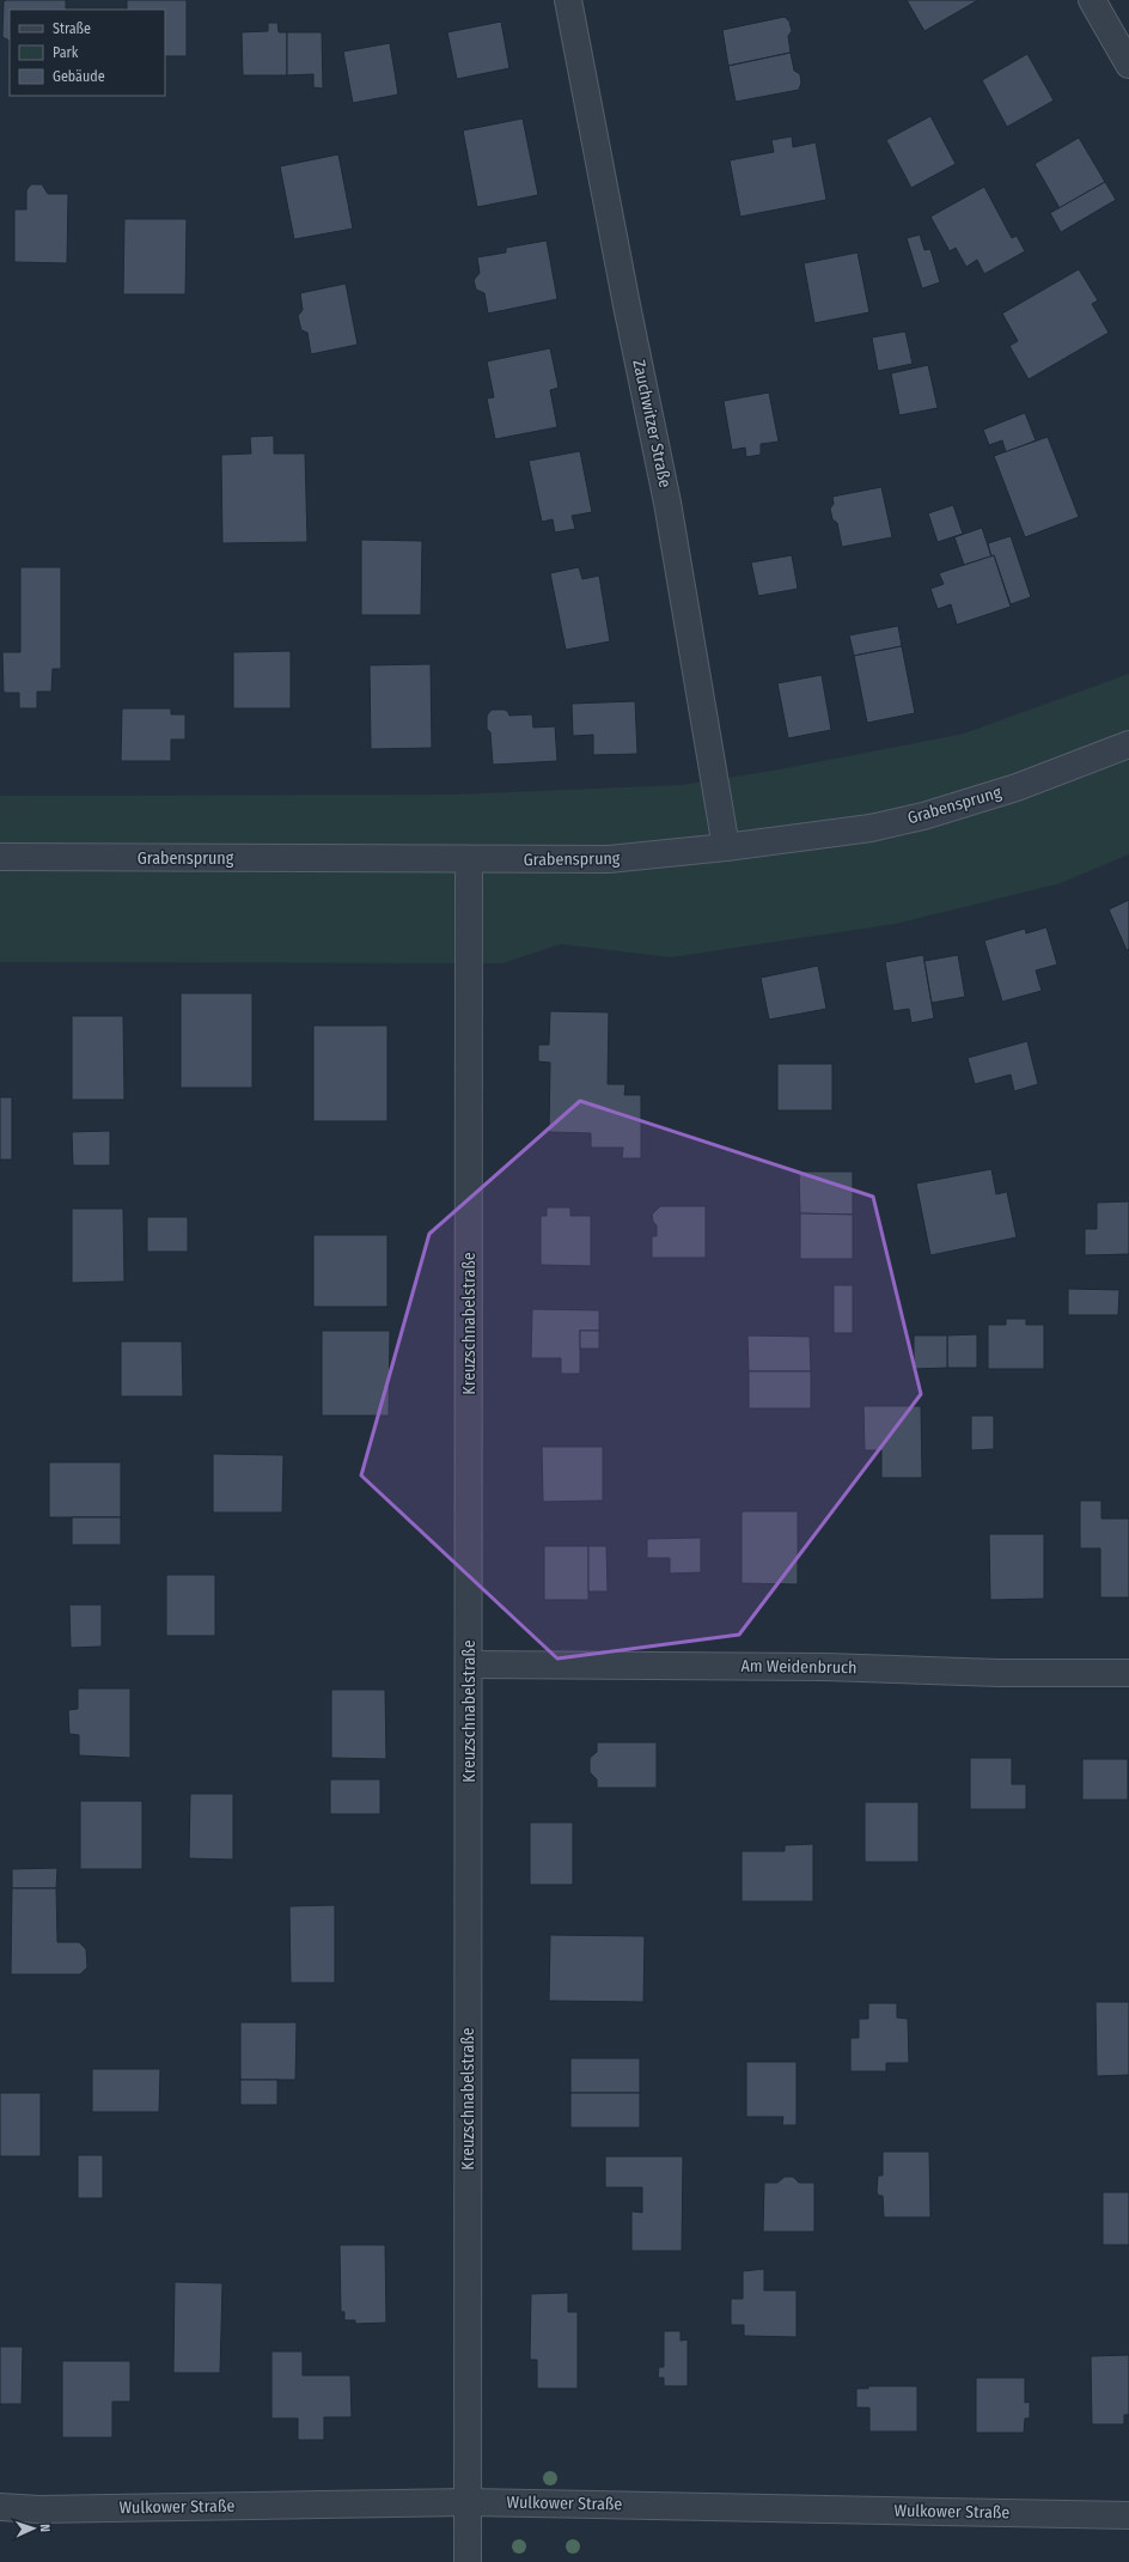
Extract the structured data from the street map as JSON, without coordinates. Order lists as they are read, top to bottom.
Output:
{
  "streets": {
    "street": [
      "Zauchwitzer Straße",
      "Grabensprung",
      "Kreuzschnabelstraße",
      "Am Weidenbruch",
      "Wulkower Straße"
    ]
  },
  "crossings": [
    ["Zauchwitzer Straße", "Grabensprung"],
    ["Grabensprung", "Kreuzschnabelstraße"],
    ["Kreuzschnabelstraße", "Am Weidenbruch"],
    ["Kreuzschnabelstraße", "Wulkower Straße"]
  ],
  "legend": ["Straße", "Park", "Gebäude"],
  "north": "right"
}
